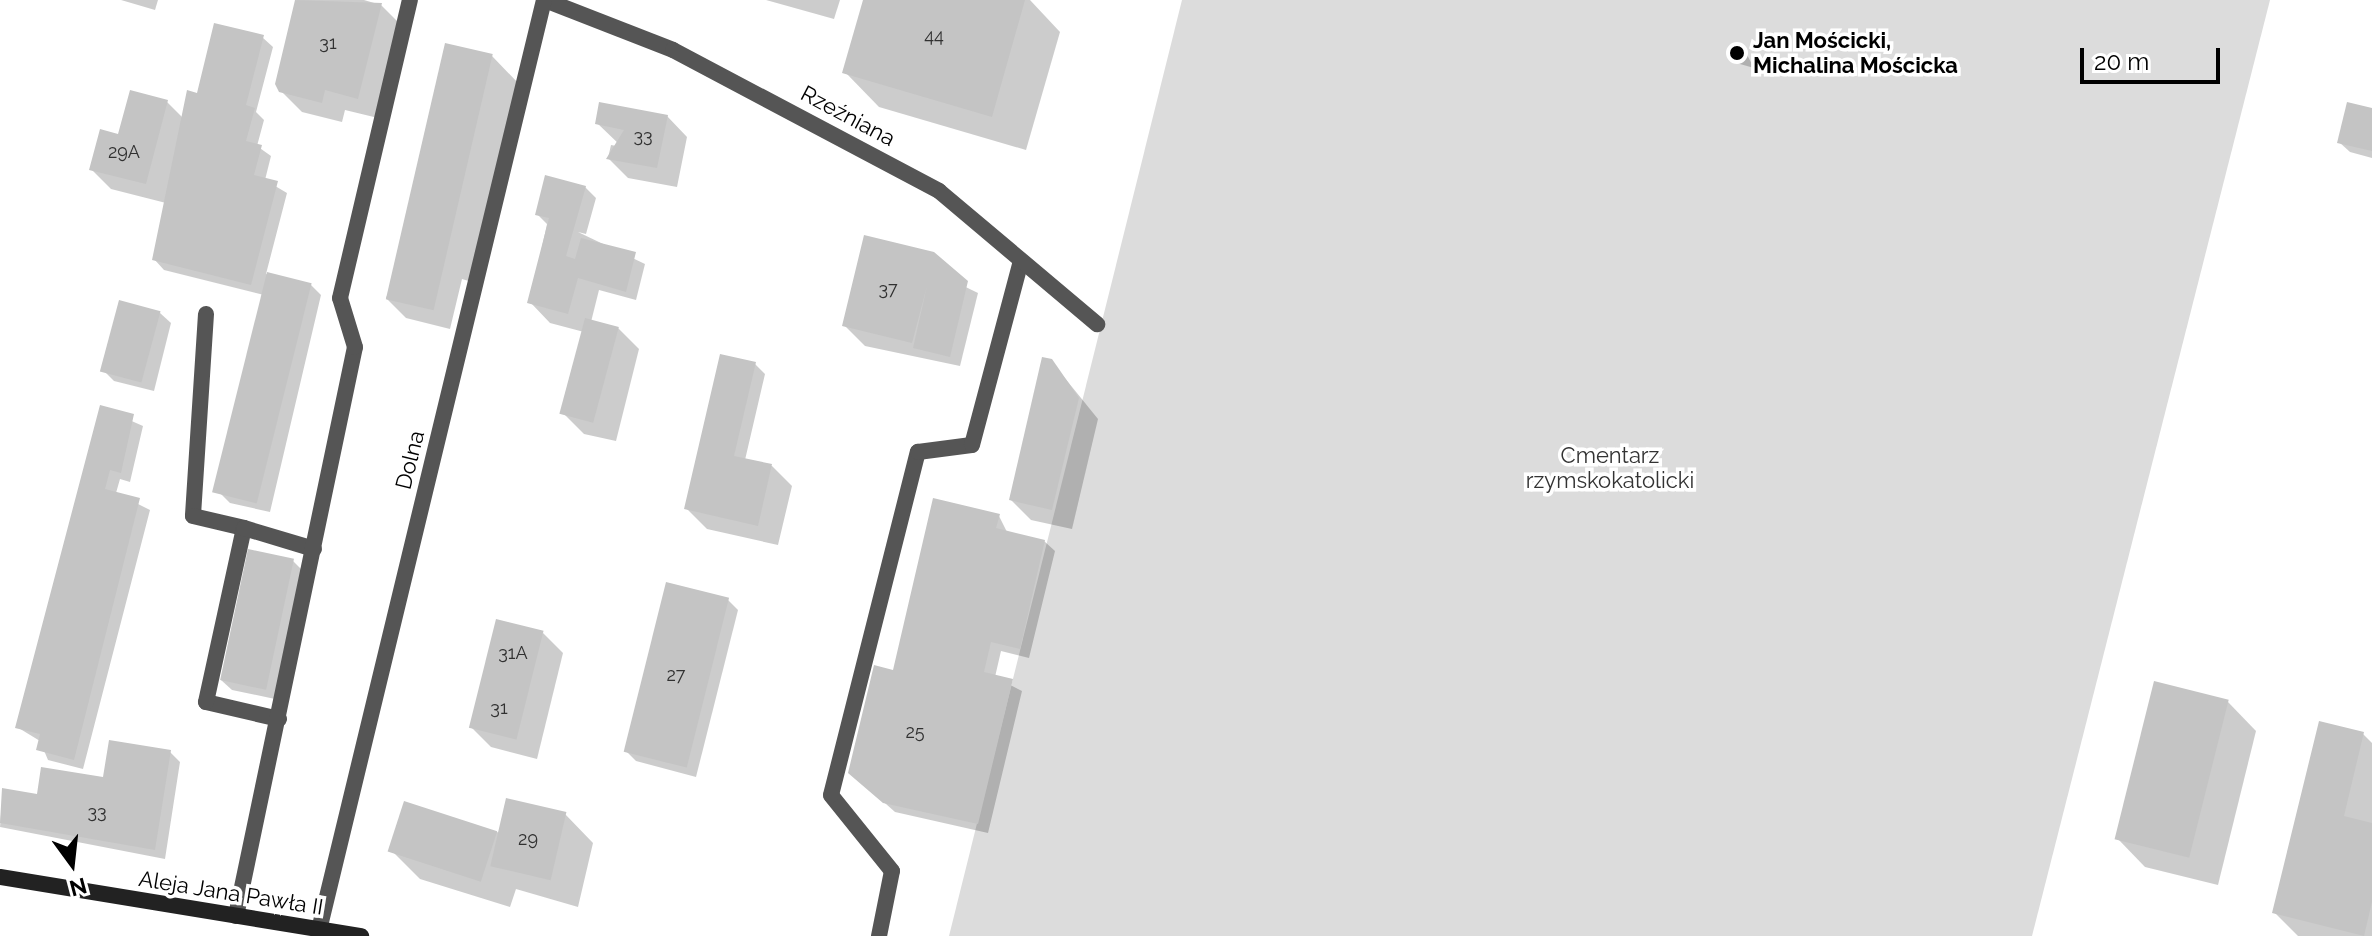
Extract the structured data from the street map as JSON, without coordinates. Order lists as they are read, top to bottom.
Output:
{
  "streets": {
    "street": ["Rzeźniana", "Dolna", "Aleja Jana Pawła II"]
  },
  "crossings": [
    ["Rzeźniana", "Dolna"],
    ["Dolna", "Aleja Jana Pawła II"]
  ],
  "parks": ["Cmentarz rzymskokatolicki"],
  "places": ["Jan Mościcki, Michalina Mościcka"],
  "house_numbers": [
    "44",
    "31",
    "33",
    "29A",
    "37",
    "31A",
    "27",
    "31",
    "25",
    "33",
    "29"
  ],
  "scale_bar": "20 m",
  "north": "bottom"
}
